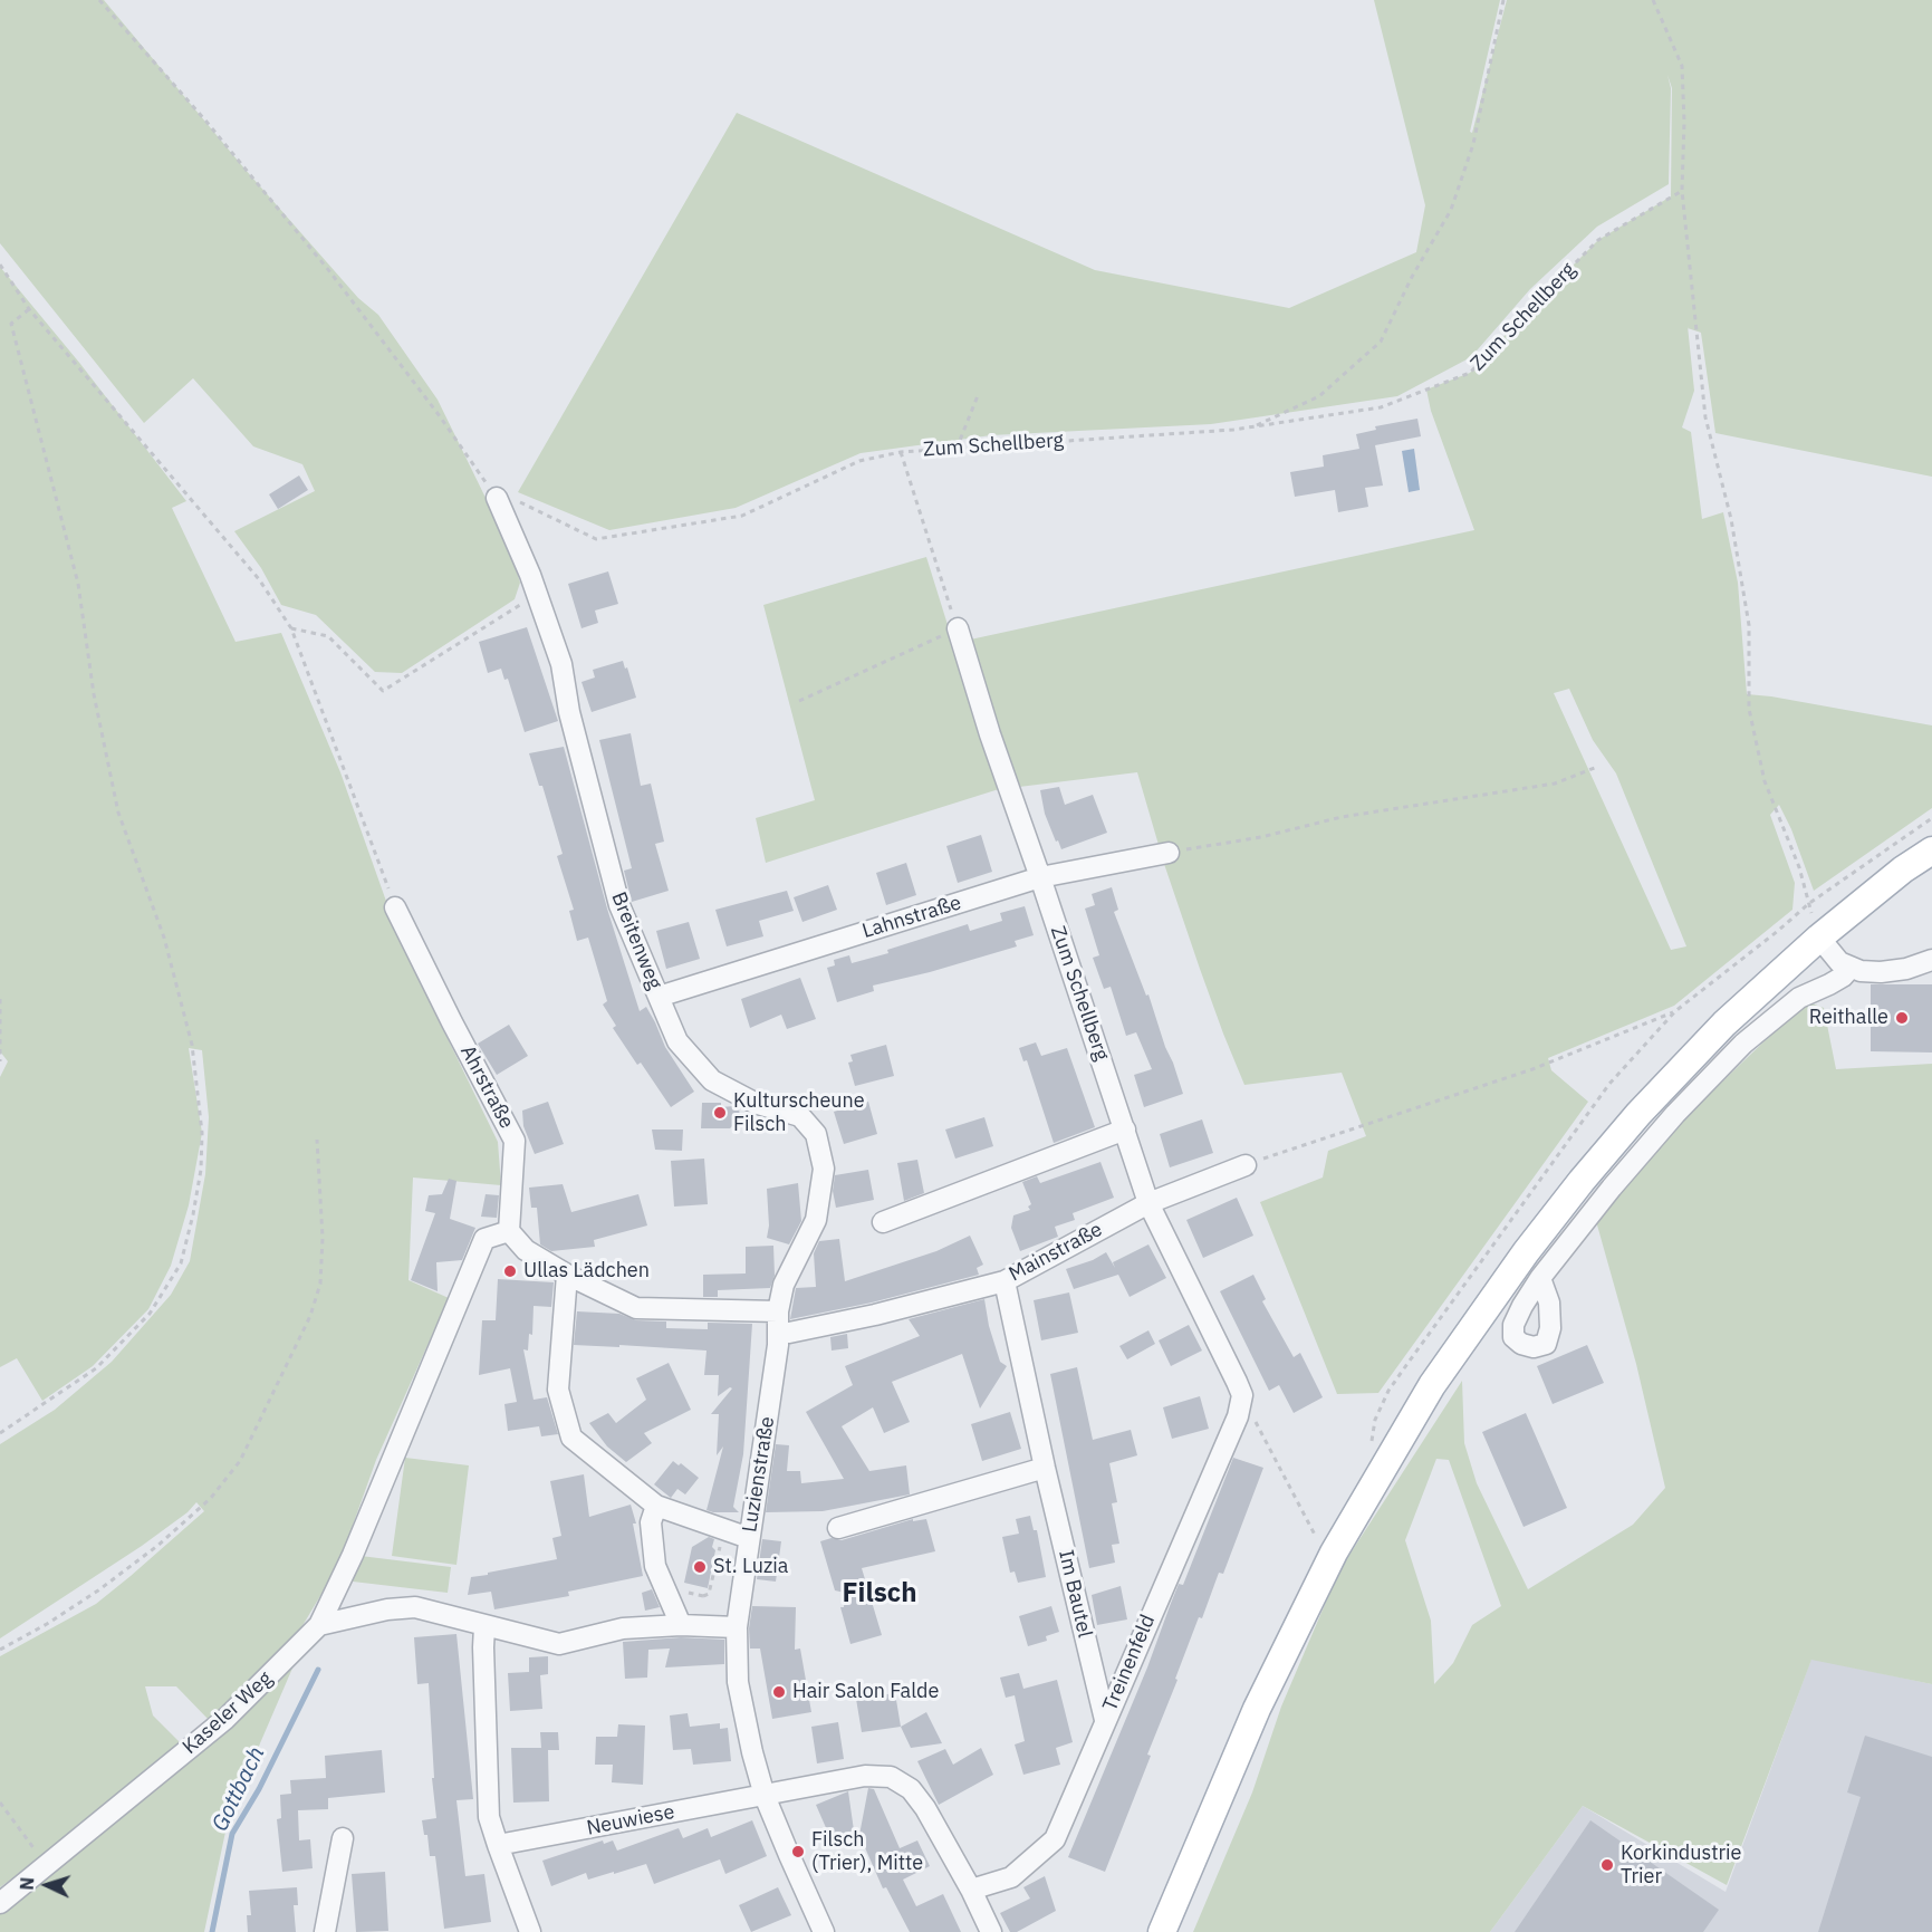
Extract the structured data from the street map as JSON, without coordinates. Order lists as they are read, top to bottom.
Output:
{
  "streets": {
    "street": [
      "Zum Schellberg",
      "Lahnstraße",
      "Breitenweg",
      "Ahrstraße",
      "Mainstraße",
      "Luzienstraße",
      "Im Bautel",
      "Treinenfeld",
      "Kaseler Weg",
      "Neuwiese"
    ]
  },
  "crossings": [
    ["Zum Schellberg", "Lahnstraße"],
    ["Zum Schellberg", "Mainstraße"],
    ["Zum Schellberg", "Treinenfeld"],
    ["Lahnstraße", "Breitenweg"],
    ["Breitenweg", "Mainstraße"],
    ["Breitenweg", "Luzienstraße"],
    ["Mainstraße", "Luzienstraße"],
    ["Mainstraße", "Im Bautel"],
    ["Luzienstraße", "Neuwiese"],
    ["Im Bautel", "Treinenfeld"],
    ["Treinenfeld", "Neuwiese"]
  ],
  "districts": ["Filsch"],
  "water": ["Gottbach"],
  "places": [
    "Reithalle",
    "Kulturscheune Filsch",
    "Ullas Lädchen",
    "St. Luzia",
    "Hair Salon Falde",
    "Filsch (Trier), Mitte",
    "Korkindustrie Trier"
  ],
  "north": "left"
}
